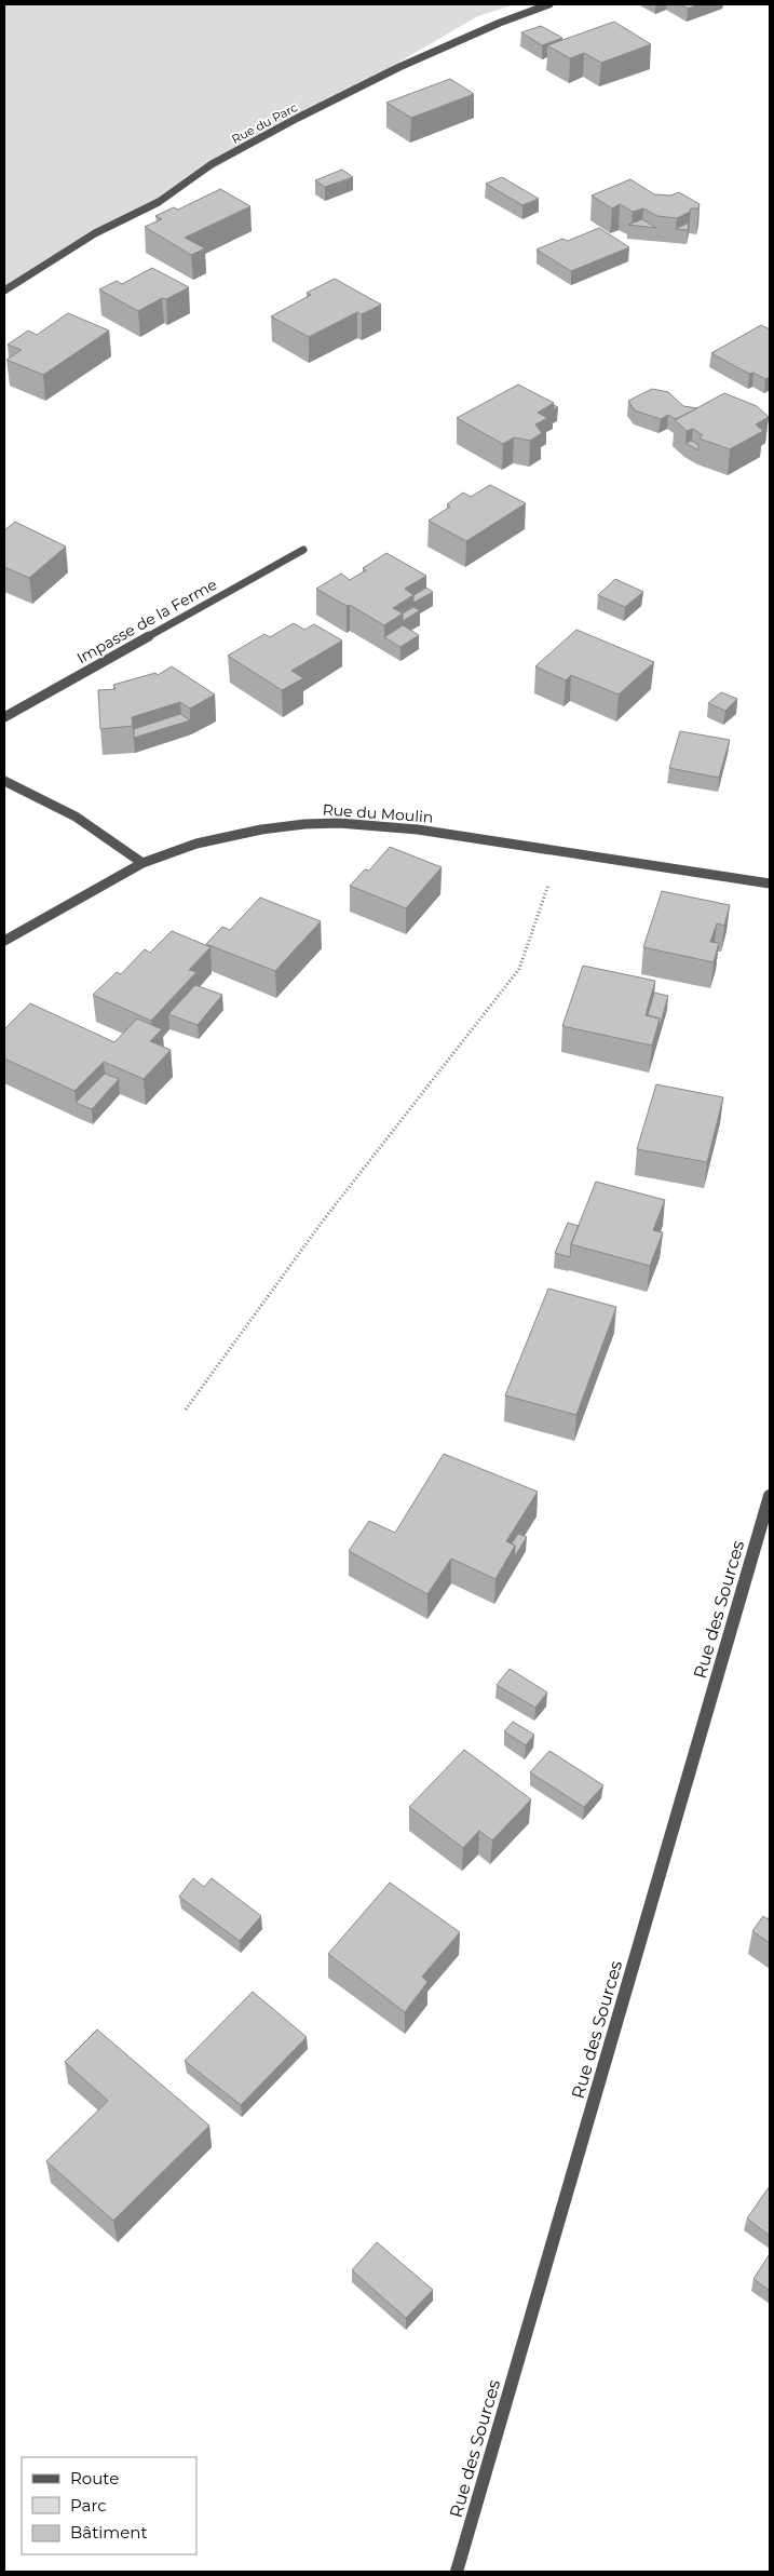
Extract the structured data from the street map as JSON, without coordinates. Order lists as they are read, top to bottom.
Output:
{
  "streets": {
    "street": [
      "Rue du Parc",
      "Impasse de la Ferme",
      "Rue du Moulin",
      "Rue des Sources"
    ]
  },
  "legend": ["Route", "Parc", "Bâtiment"]
}
